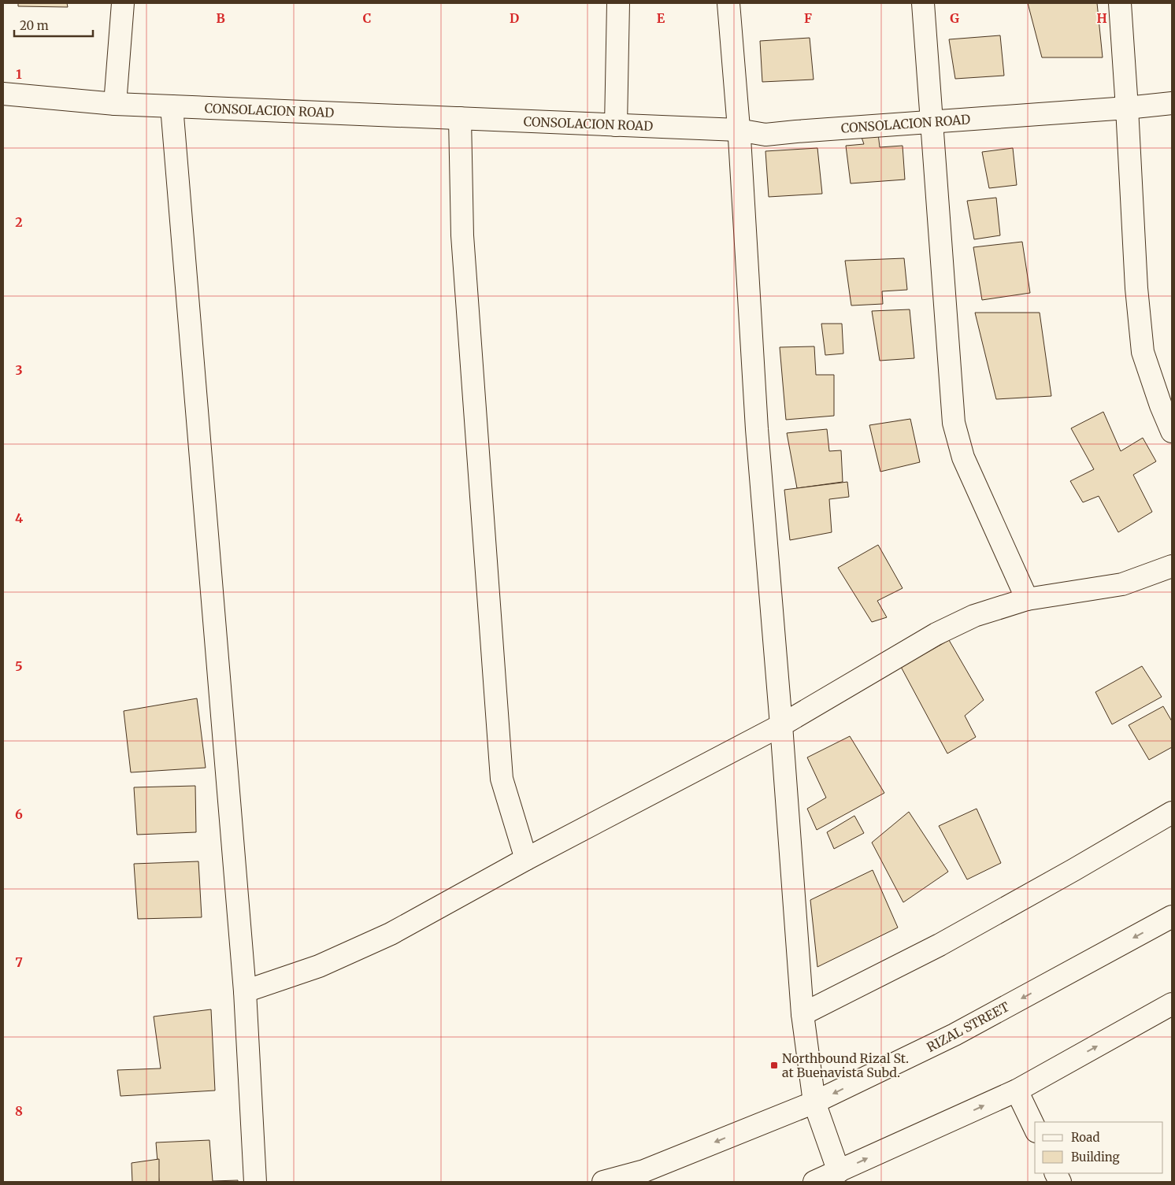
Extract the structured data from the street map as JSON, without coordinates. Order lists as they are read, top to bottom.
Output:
{
  "streets": {
    "street": ["CONSOLACION ROAD", "RIZAL STREET"]
  },
  "places": {
    "transit": ["Northbound Rizal St. at Buenavista Subd."]
  },
  "legend": ["Road", "Building"],
  "scale_bar": "20 m",
  "grid": {
    "columns": [
      "B",
      "C",
      "D",
      "E",
      "F",
      "G",
      "H"
    ],
    "rows": [
      "1",
      "2",
      "3",
      "4",
      "5",
      "6",
      "7",
      "8"
    ]
  }
}
